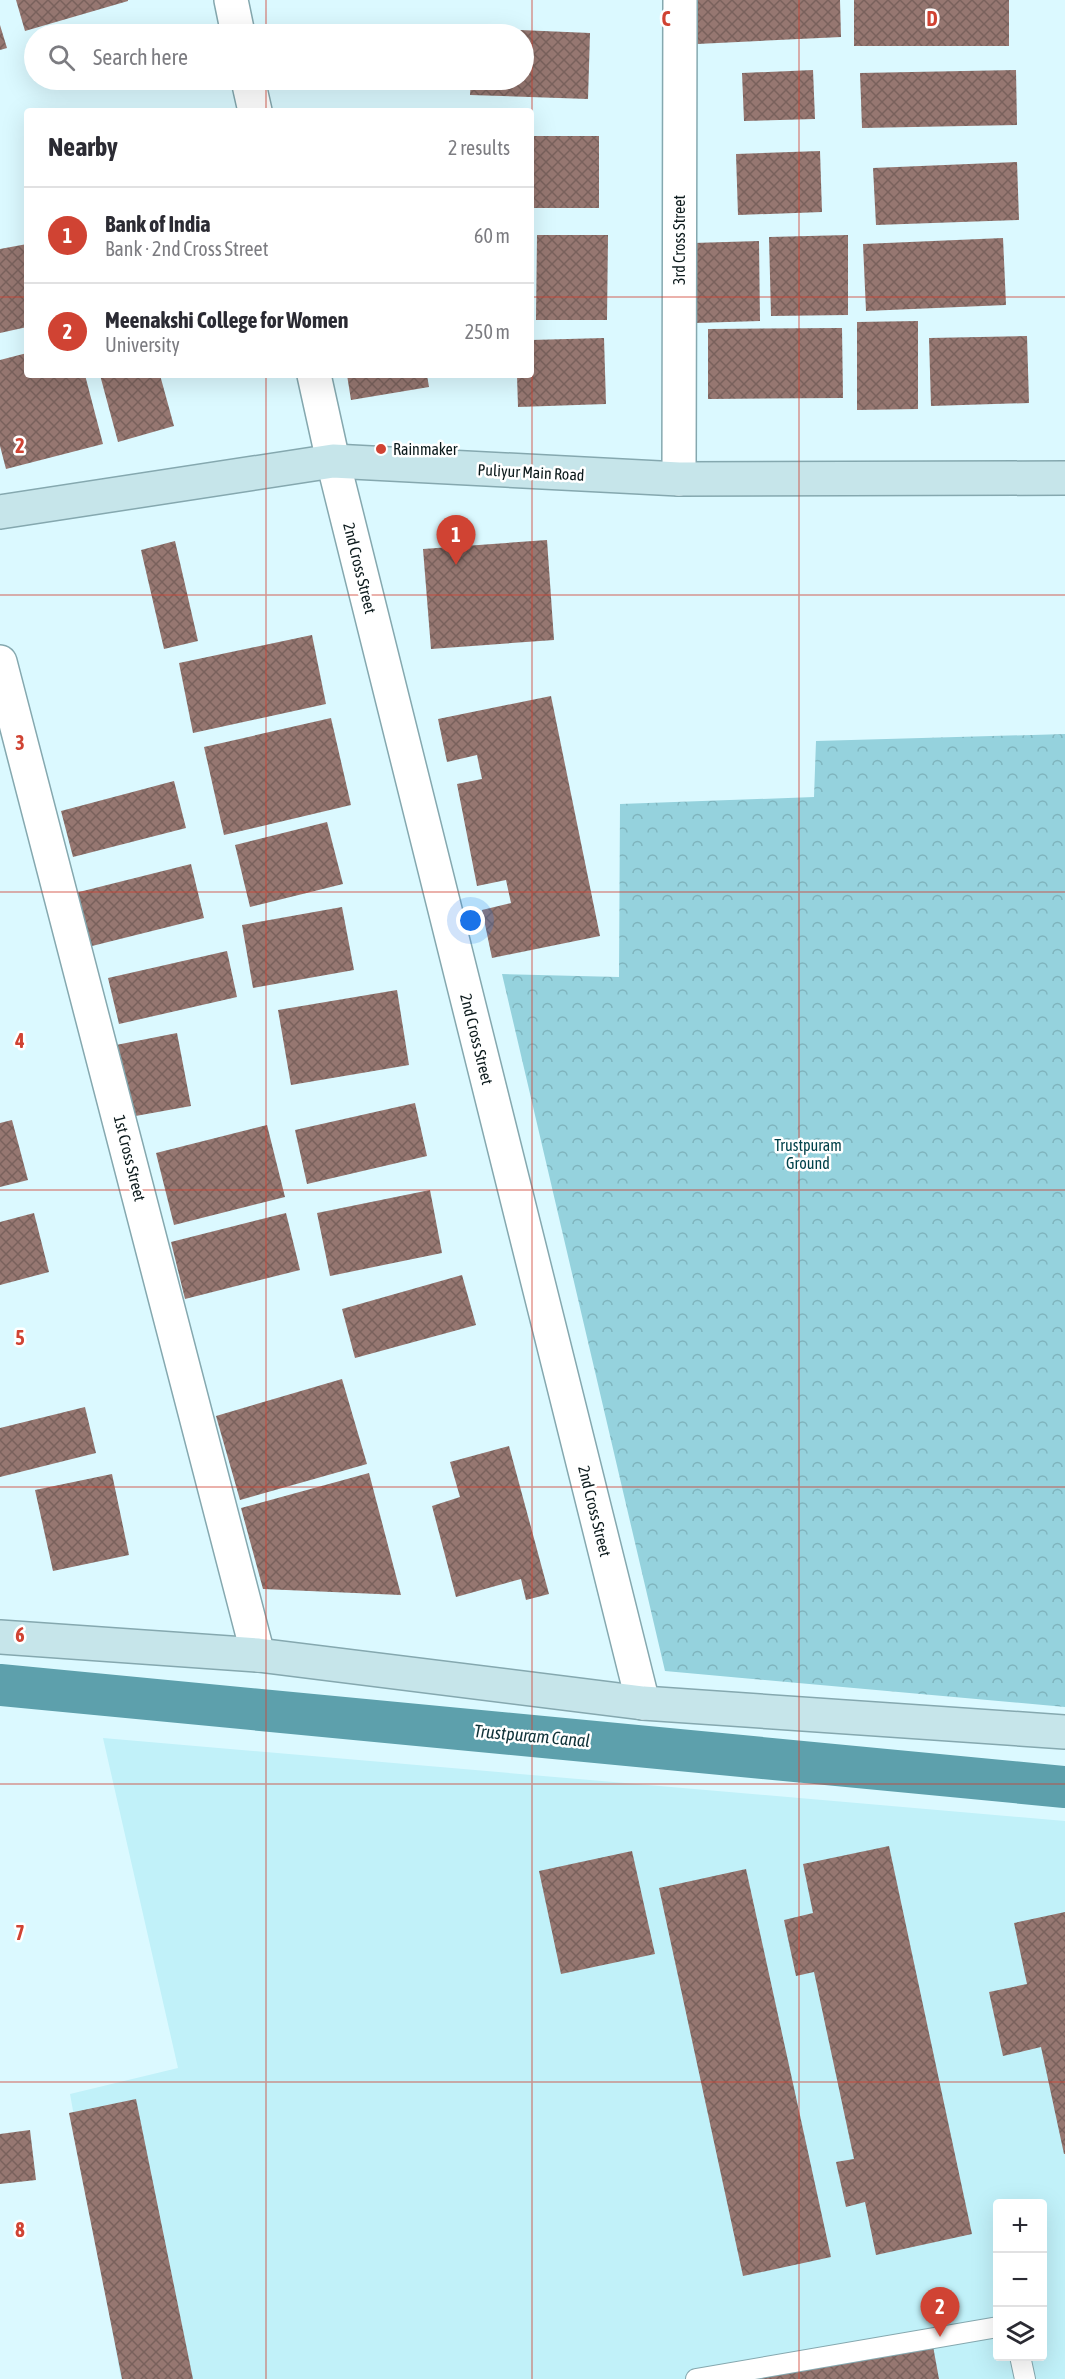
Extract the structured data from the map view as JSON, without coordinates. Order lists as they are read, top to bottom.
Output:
{
  "streets": {
    "street": [
      "3rd Cross Street",
      "Puliyur Main Road",
      "2nd Cross Street",
      "1st Cross Street"
    ]
  },
  "crossings": [
    ["3rd Cross Street", "Puliyur Main Road"],
    ["Puliyur Main Road", "2nd Cross Street"]
  ],
  "water": ["Trustpuram Canal"],
  "parks": ["Trustpuram Ground"],
  "places": ["Rainmaker"],
  "page": {
    "search": "Search here",
    "heading": ["Nearby", "2 results"],
    "list": [
      {
        "mark": "1",
        "name": "Bank of India",
        "note": "Bank · 2nd Cross Street",
        "value": "60 m"
      },
      {
        "mark": "2",
        "name": "Meenakshi College for Women",
        "note": "University",
        "value": "250 m"
      }
    ],
    "pins": ["1", "2"],
    "map_buttons": ["+", "−"]
  },
  "grid": {
    "columns": ["C", "D"],
    "rows": [
      "2",
      "3",
      "4",
      "5",
      "6",
      "7",
      "8"
    ]
  }
}
